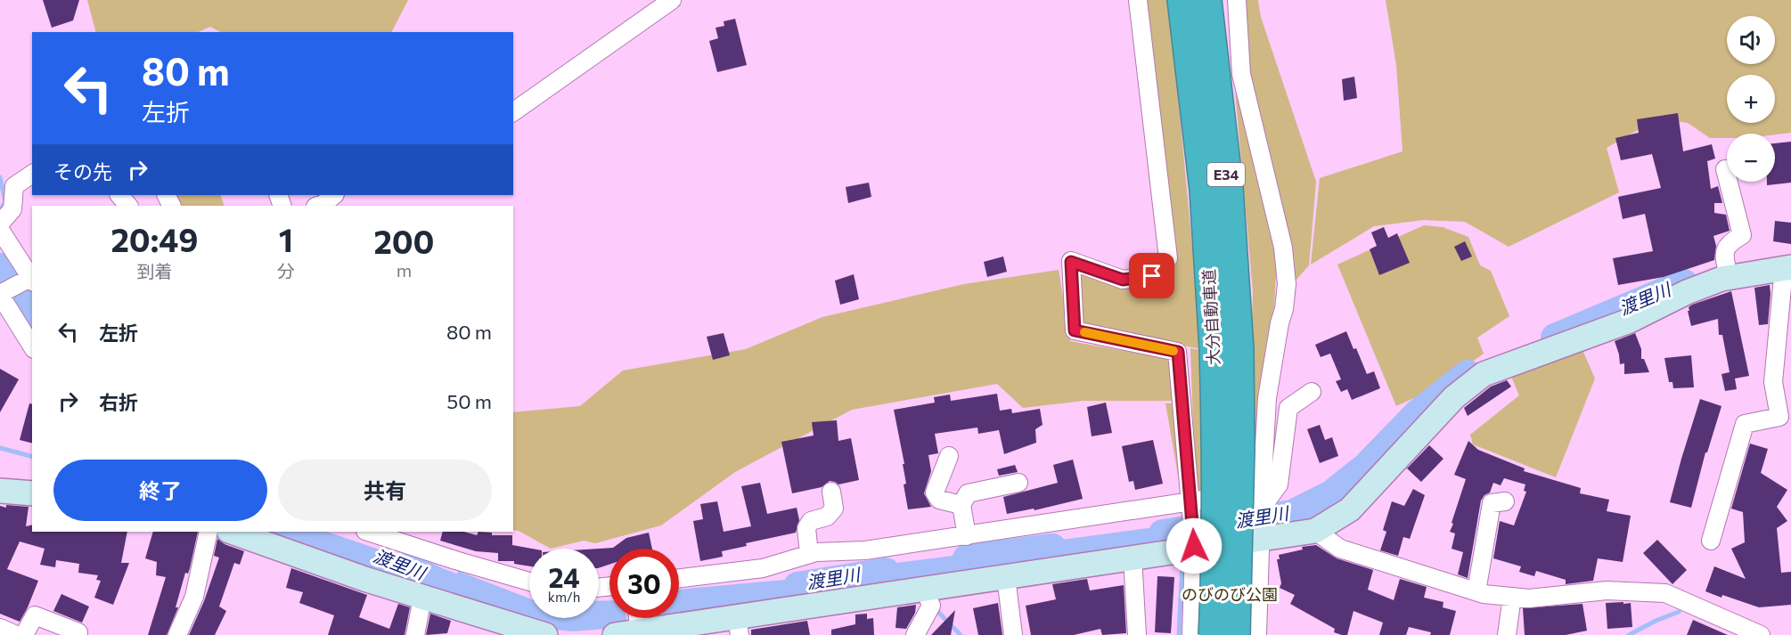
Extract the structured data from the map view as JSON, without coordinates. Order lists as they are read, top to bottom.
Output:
{
  "streets": {
    "highway": ["E34", "大分自動車道"]
  },
  "water": ["渡里川"],
  "parks": ["のびのび公園"],
  "page": {
    "map_buttons": ["+", "−"],
    "turn": ["80 m", "左折"],
    "then": "その先",
    "eta": [
      "20:49",
      "到着",
      "1",
      "分",
      "200",
      "m"
    ],
    "list": [
      {
        "name": "左折",
        "value": "80 m"
      },
      {
        "name": "右折",
        "value": "50 m"
      }
    ],
    "buttons": ["終了", "共有"],
    "speed": "24 km/h",
    "limit": "30"
  }
}
